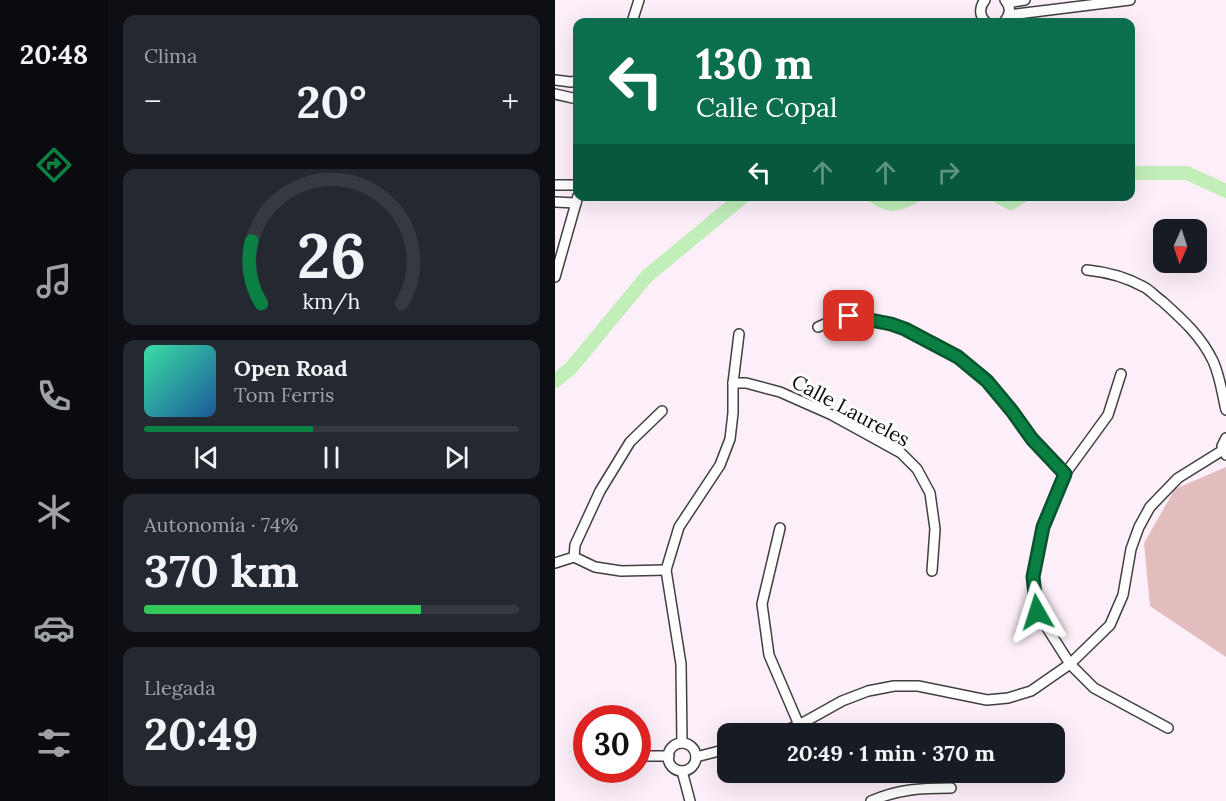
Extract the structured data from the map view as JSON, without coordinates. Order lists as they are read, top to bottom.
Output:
{
  "streets": {
    "street": ["Calle Laureles"]
  },
  "north": "bottom",
  "page": {
    "tabs": "20:48",
    "tile": [
      "Clima",
      ["Autonomía · 74%", "370 km"],
      ["Llegada", "20:49"]
    ],
    "turn": ["130 m", "Calle Copal"],
    "heat": ["−", "20°", "+"],
    "song": ["Open Road", "Tom Ferris"],
    "limit": "30",
    "trip": "20:49 · 1 min · 370 m",
    "gauge": ["26", "km/h"]
  }
}
